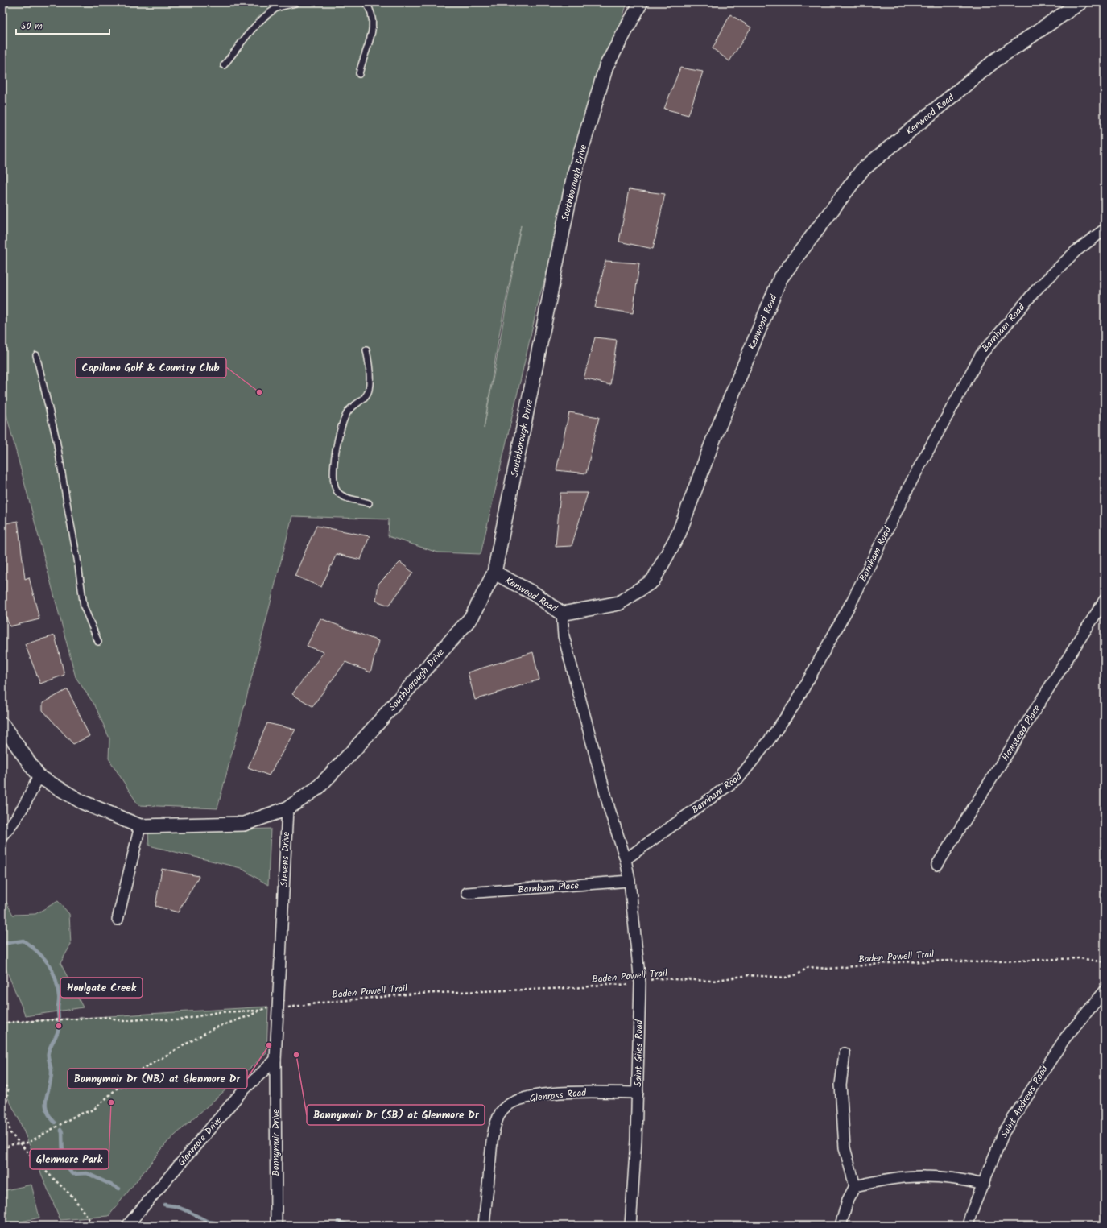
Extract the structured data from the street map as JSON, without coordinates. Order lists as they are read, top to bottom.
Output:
{
  "streets": {
    "street": [
      "Kenwood Road",
      "Southborough Drive",
      "Barnham Road",
      "Hawstead Place",
      "Stevens Drive",
      "Barnham Place",
      "Saint Giles Road",
      "Glenross Road",
      "Saint Andrews Road",
      "Glenmore Drive",
      "Bonnymuir Drive"
    ],
    "path": ["Baden Powell Trail"]
  },
  "crossings": [
    ["Kenwood Road", "Southborough Drive"],
    ["Southborough Drive", "Stevens Drive"],
    ["Stevens Drive", "Glenmore Drive"],
    ["Stevens Drive", "Bonnymuir Drive"],
    ["Barnham Place", "Saint Giles Road"],
    ["Baden Powell Trail", "Saint Giles Road"],
    ["Saint Giles Road", "Glenross Road"],
    ["Glenmore Drive", "Bonnymuir Drive"]
  ],
  "places": [
    "Capilano Golf & Country Club",
    "Houlgate Creek",
    "Bonnymuir Dr (NB) at Glenmore Dr",
    "Bonnymuir Dr (SB) at Glenmore Dr",
    "Glenmore Park"
  ],
  "scale_bar": "50 m"
}
